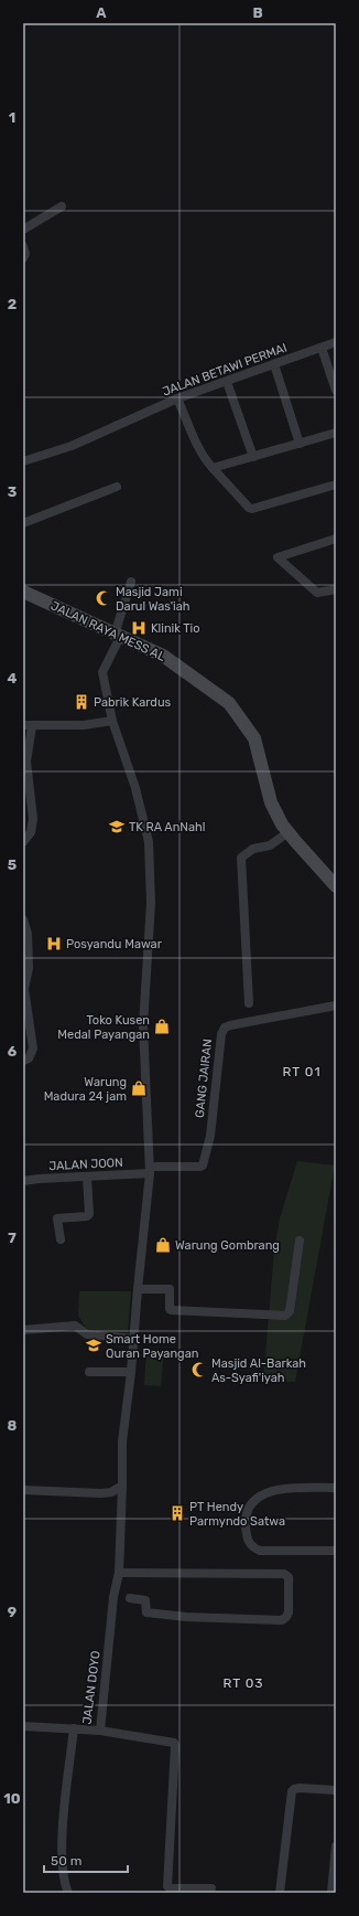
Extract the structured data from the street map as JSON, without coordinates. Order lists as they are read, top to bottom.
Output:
{
  "streets": {
    "street": [
      "JALAN BETAWI PERMAI",
      "JALAN RAYA MESS AL",
      "GANG JAIRAN",
      "JALAN JOON",
      "JALAN DOYO"
    ]
  },
  "crossings": [
    ["JALAN RAYA MESS AL", "JALAN DOYO"],
    ["GANG JAIRAN", "JALAN JOON"],
    ["GANG JAIRAN", "JALAN DOYO"],
    ["JALAN JOON", "JALAN DOYO"]
  ],
  "districts": ["RT 01", "RT 03"],
  "places": {
    "mosque": ["Masjid Jami Darul Was'iah", "Masjid Al-Barkah As-Syafi'iyah"],
    "hospital": ["Klinik Tio", "Posyandu Mawar"],
    "building": ["Pabrik Kardus", "PT Hendy Parmyndo Satwa"],
    "school or university": ["TK RA AnNahl", "Smart Home Quran Payangan"],
    "shop": ["Toko Kusen Medal Payangan", "Warung Madura 24 jam", "Warung Gombrang"]
  },
  "scale_bar": "50 m",
  "grid": {
    "columns": ["A", "B"],
    "rows": [
      "1",
      "2",
      "3",
      "4",
      "5",
      "6",
      "7",
      "8",
      "9",
      "10"
    ]
  }
}
